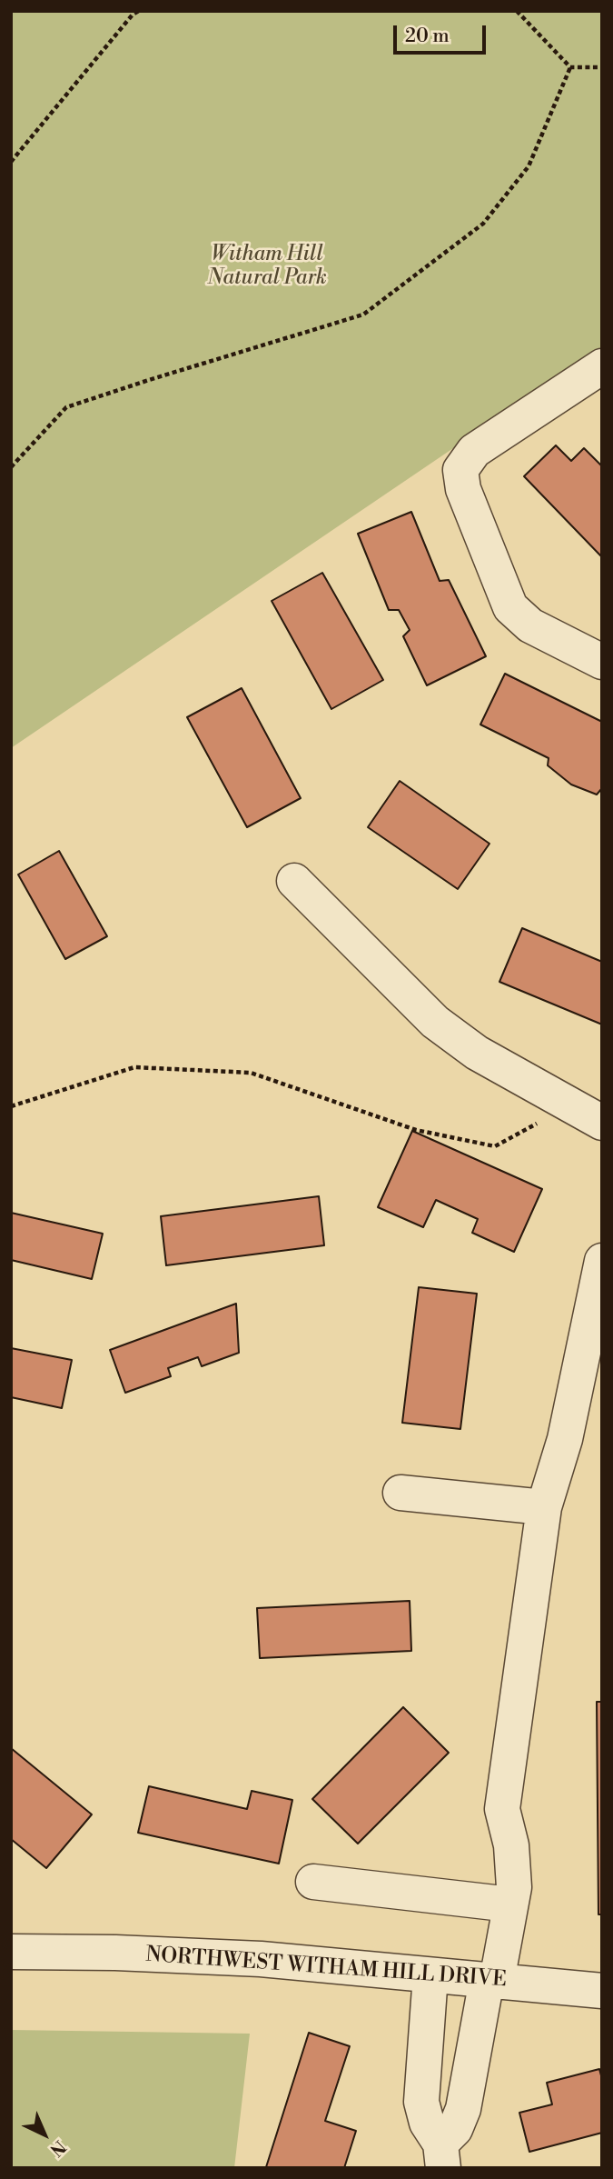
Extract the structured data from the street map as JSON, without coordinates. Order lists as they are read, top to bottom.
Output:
{
  "streets": {
    "street": ["NORTHWEST WITHAM HILL DRIVE"]
  },
  "parks": ["Witham Hill Natural Park"],
  "scale_bar": "20 m",
  "north": "bottom right"
}
